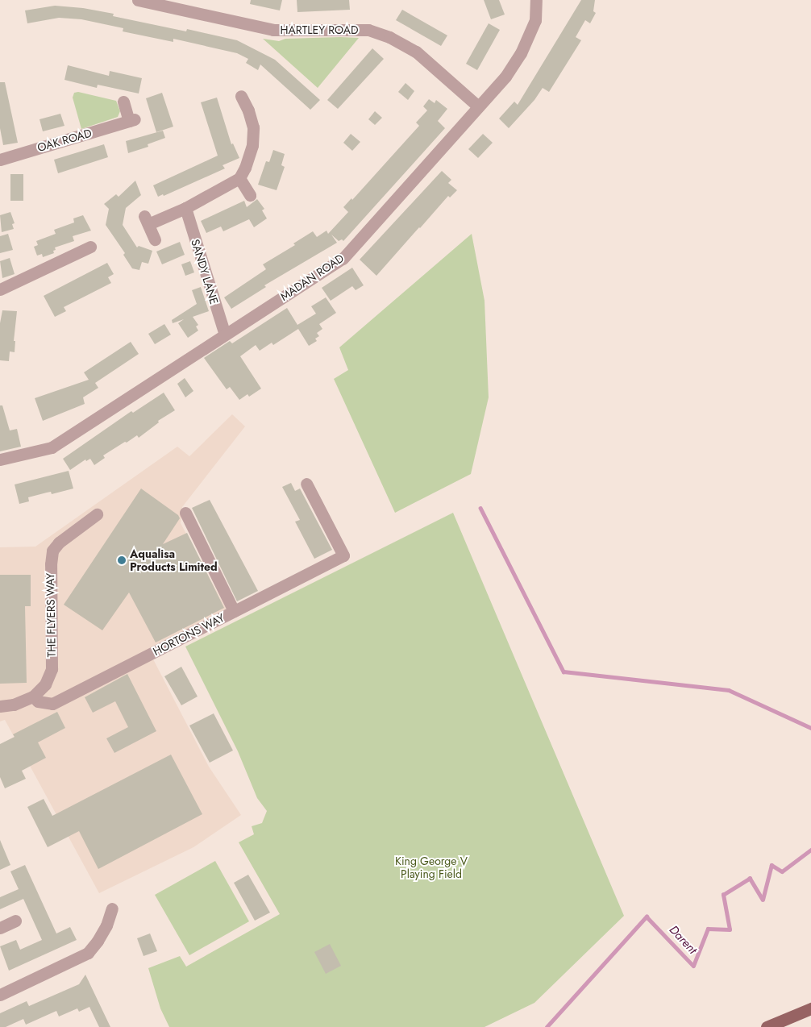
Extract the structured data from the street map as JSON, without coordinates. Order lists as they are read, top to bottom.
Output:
{
  "streets": {
    "street": [
      "HARTLEY ROAD",
      "OAK ROAD",
      "SANDY LANE",
      "MADAN ROAD",
      "THE FLYERS WAY",
      "HORTONS WAY"
    ]
  },
  "crossings": [
    ["HARTLEY ROAD", "MADAN ROAD"],
    ["SANDY LANE", "MADAN ROAD"],
    ["THE FLYERS WAY", "HORTONS WAY"]
  ],
  "water": ["Darent"],
  "parks": ["King George V Playing Field"],
  "places": ["Aqualisa Products Limited"]
}
